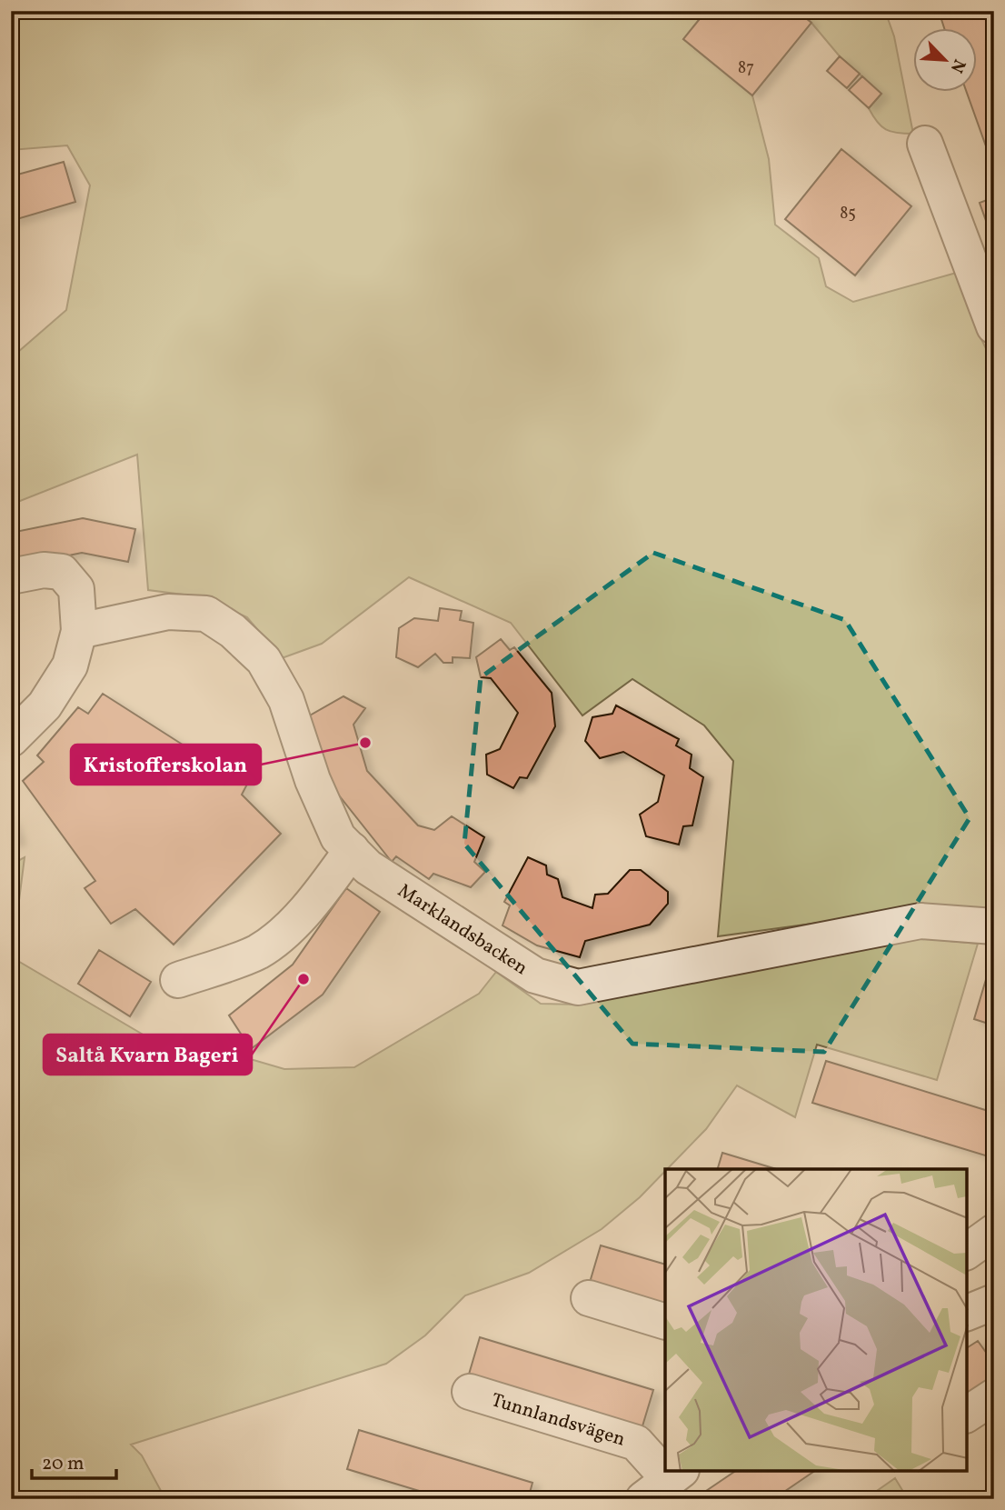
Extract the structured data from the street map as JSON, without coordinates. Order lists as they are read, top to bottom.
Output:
{
  "streets": {
    "street": ["Marklandsbacken", "Tunnlandsvägen"]
  },
  "places": ["Kristofferskolan", "Saltå Kvarn Bageri"],
  "house_numbers": ["87", "85"],
  "scale_bar": "20 m",
  "north": "bottom right"
}
